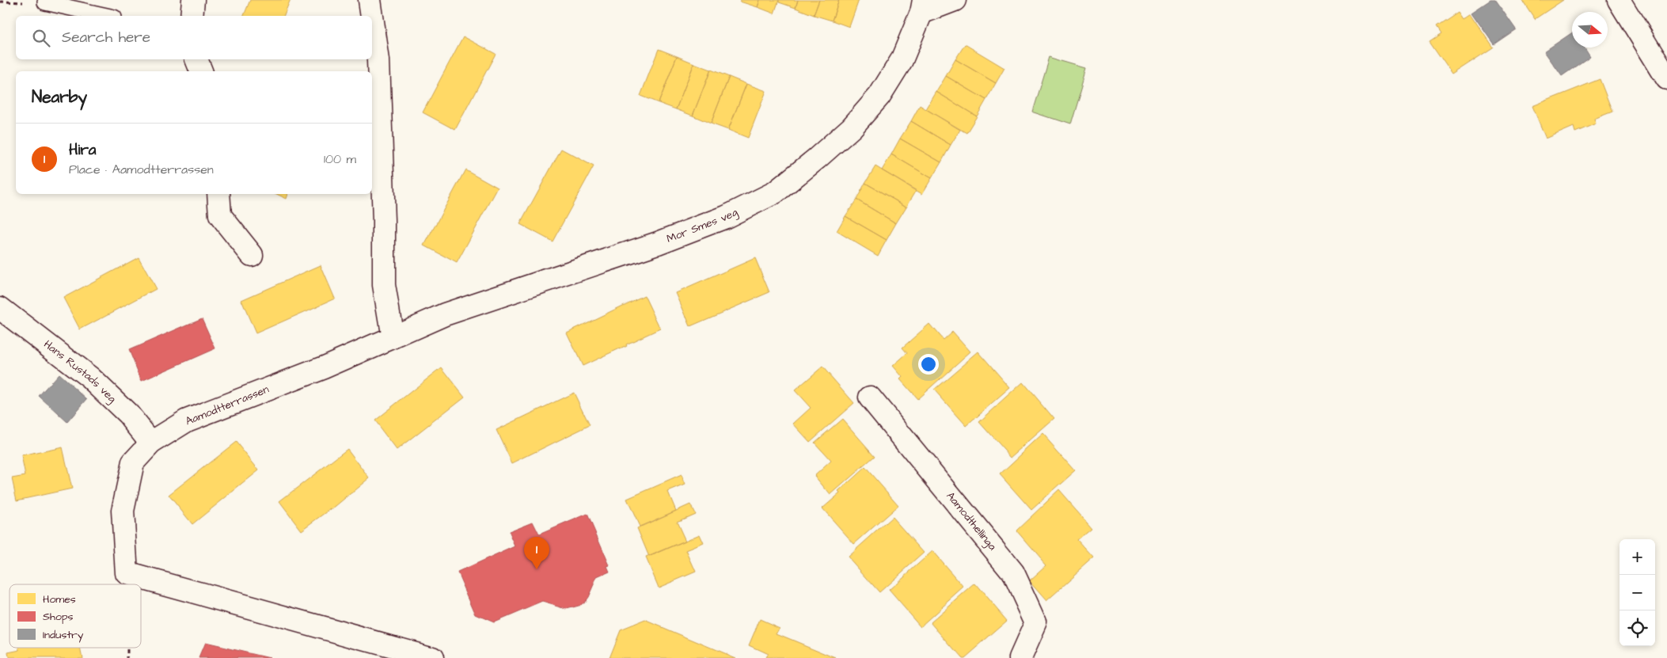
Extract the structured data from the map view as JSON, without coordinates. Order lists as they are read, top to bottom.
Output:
{
  "streets": {
    "street": [
      "Mor Smes veg",
      "Hans Rustads veg",
      "Aamodtterrassen",
      "Aamodthellinga"
    ]
  },
  "crossings": [
    ["Mor Smes veg", "Aamodtterrassen"],
    ["Hans Rustads veg", "Aamodtterrassen"]
  ],
  "legend": ["Homes", "Shops", "Industry"],
  "north": "right",
  "page": {
    "search": "Search here",
    "heading": "Nearby",
    "list": [
      {
        "mark": "1",
        "name": "Hira",
        "note": "Place · Aamodtterrassen",
        "value": "100 m"
      }
    ],
    "pins": "1",
    "map_buttons": ["+", "−"]
  }
}
